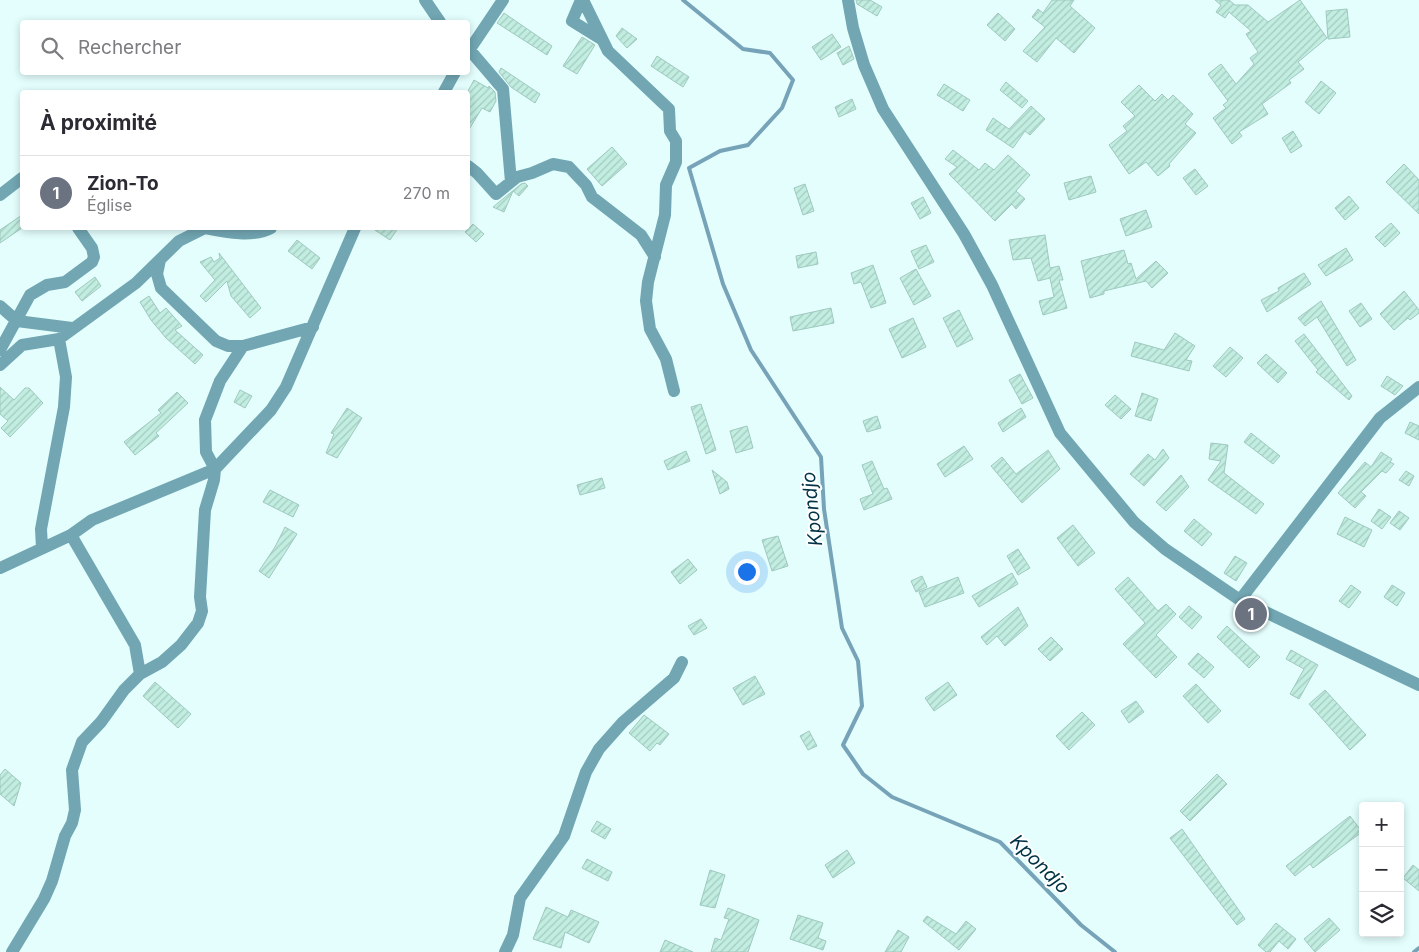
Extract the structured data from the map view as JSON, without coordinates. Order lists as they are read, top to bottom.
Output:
{
  "water": ["Kpondjo"],
  "page": {
    "search": "Rechercher",
    "heading": "À proximité",
    "list": [
      {
        "mark": "1",
        "name": "Zion-To",
        "note": "Église",
        "value": "270 m"
      }
    ],
    "pins": "1",
    "map_buttons": ["+", "−"]
  }
}
